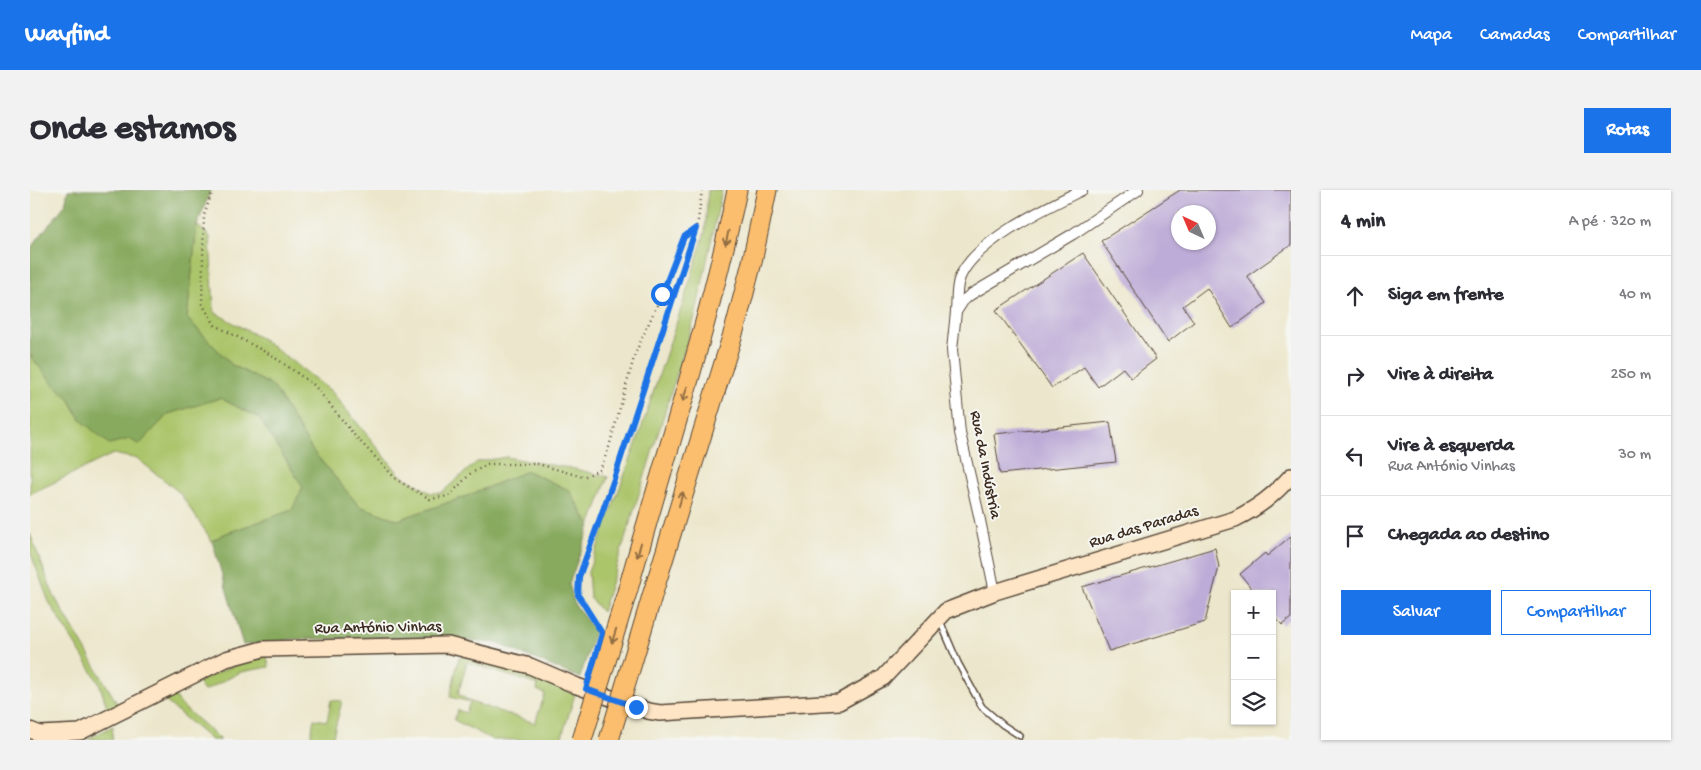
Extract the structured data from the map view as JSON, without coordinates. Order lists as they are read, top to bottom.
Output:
{
  "streets": {
    "street": ["Rua da Indústria", "Rua das Paradas", "Rua António Vinhas"]
  },
  "crossings": [
    ["Rua da Indústria", "Rua das Paradas"],
    ["Rua da Indústria", "Rua António Vinhas"],
    ["Rua das Paradas", "Rua António Vinhas"]
  ],
  "north": "top left",
  "page": {
    "header": "Wayfind",
    "nav": ["Mapa", "Camadas", "Compartilhar"],
    "buttons": [
      "Rotas",
      ["Salvar", "Compartilhar"]
    ],
    "title": "Onde estamos",
    "heading": ["4 min", "A pé · 320 m"],
    "list": [
      ["Siga em frente", "40 m"],
      ["Vire à direita", "250 m"],
      ["Vire à esquerda", "Rua António Vinhas", "30 m"],
      "Chegada ao destino"
    ],
    "map_buttons": ["+", "−"]
  }
}
